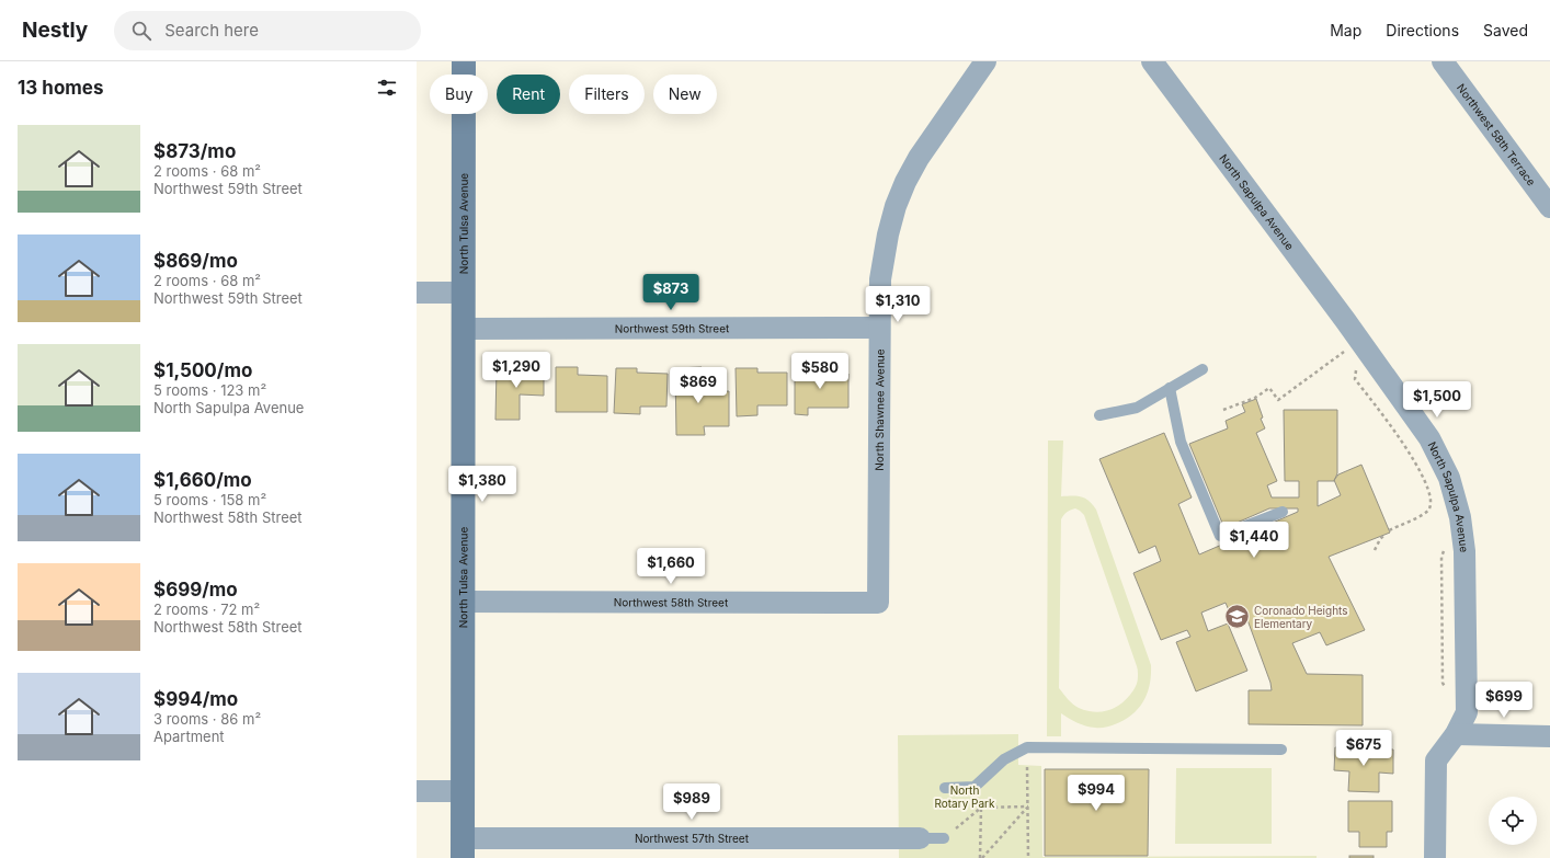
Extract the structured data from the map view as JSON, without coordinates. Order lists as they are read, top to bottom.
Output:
{
  "streets": {
    "street": [
      "Northwest 58th Terrace",
      "North Sapulpa Avenue",
      "North Tulsa Avenue",
      "Northwest 59th Street",
      "North Shawnee Avenue",
      "Northwest 58th Street",
      "Northwest 57th Street"
    ]
  },
  "crossings": [
    ["North Tulsa Avenue", "Northwest 59th Street"],
    ["North Tulsa Avenue", "Northwest 58th Street"],
    ["North Tulsa Avenue", "Northwest 57th Street"],
    ["Northwest 59th Street", "North Shawnee Avenue"],
    ["North Shawnee Avenue", "Northwest 58th Street"]
  ],
  "parks": ["North Rotary Park"],
  "places": {
    "school or university": ["Coronado Heights Elementary"]
  },
  "page": {
    "header": "Nestly",
    "search": "Search here",
    "nav": ["Map", "Directions", "Saved"],
    "heading": "13 homes",
    "chip": [
      "Buy",
      "Rent",
      "Filters",
      "New"
    ],
    "list": [
      {
        "name": "$873/mo",
        "note": "2 rooms · 68 m² · Northwest 59th Street"
      },
      {
        "name": "$869/mo",
        "note": "2 rooms · 68 m² · Northwest 59th Street"
      },
      {
        "name": "$1,500/mo",
        "note": "5 rooms · 123 m² · North Sapulpa Avenue"
      },
      {
        "name": "$1,660/mo",
        "note": "5 rooms · 158 m² · Northwest 58th Street"
      },
      {
        "name": "$699/mo",
        "note": "2 rooms · 72 m² · Northwest 58th Street"
      },
      {
        "name": "$994/mo",
        "note": "3 rooms · 86 m² · Apartment"
      }
    ],
    "price": [
      "$873",
      "$1,310",
      "$1,290",
      "$580",
      "$869",
      "$1,500",
      "$1,380",
      "$1,440",
      "$1,660",
      "$699",
      "$675",
      "$994",
      "$989"
    ]
  }
}
